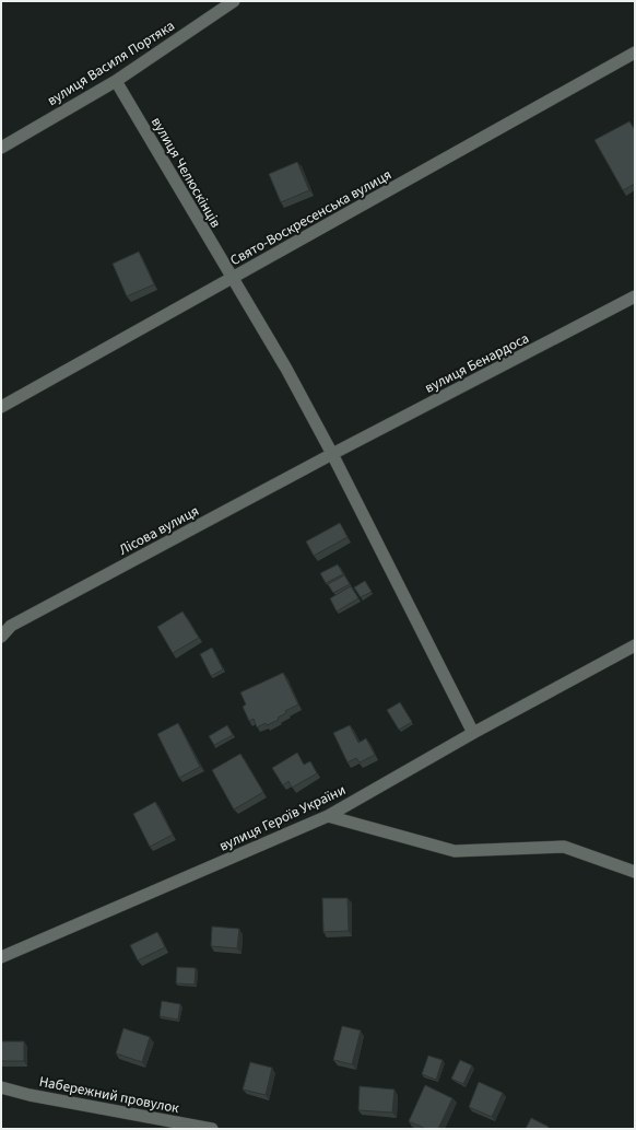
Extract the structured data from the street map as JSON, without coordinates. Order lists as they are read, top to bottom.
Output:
{
  "streets": {
    "street": [
      "вулиця Василя Портяка",
      "вулиця Челюскінців",
      "Свято-Воскресенська вулиця",
      "вулиця Бенардоса",
      "Лісова вулиця",
      "вулиця Героїв України",
      "Набережний провулок"
    ]
  },
  "crossings": [
    ["вулиця Василя Портяка", "вулиця Челюскінців"],
    ["вулиця Челюскінців", "Свято-Воскресенська вулиця"],
    ["вулиця Челюскінців", "вулиця Бенардоса"],
    ["вулиця Челюскінців", "Лісова вулиця"],
    ["вулиця Челюскінців", "вулиця Героїв України"],
    ["вулиця Бенардоса", "Лісова вулиця"]
  ]
}
